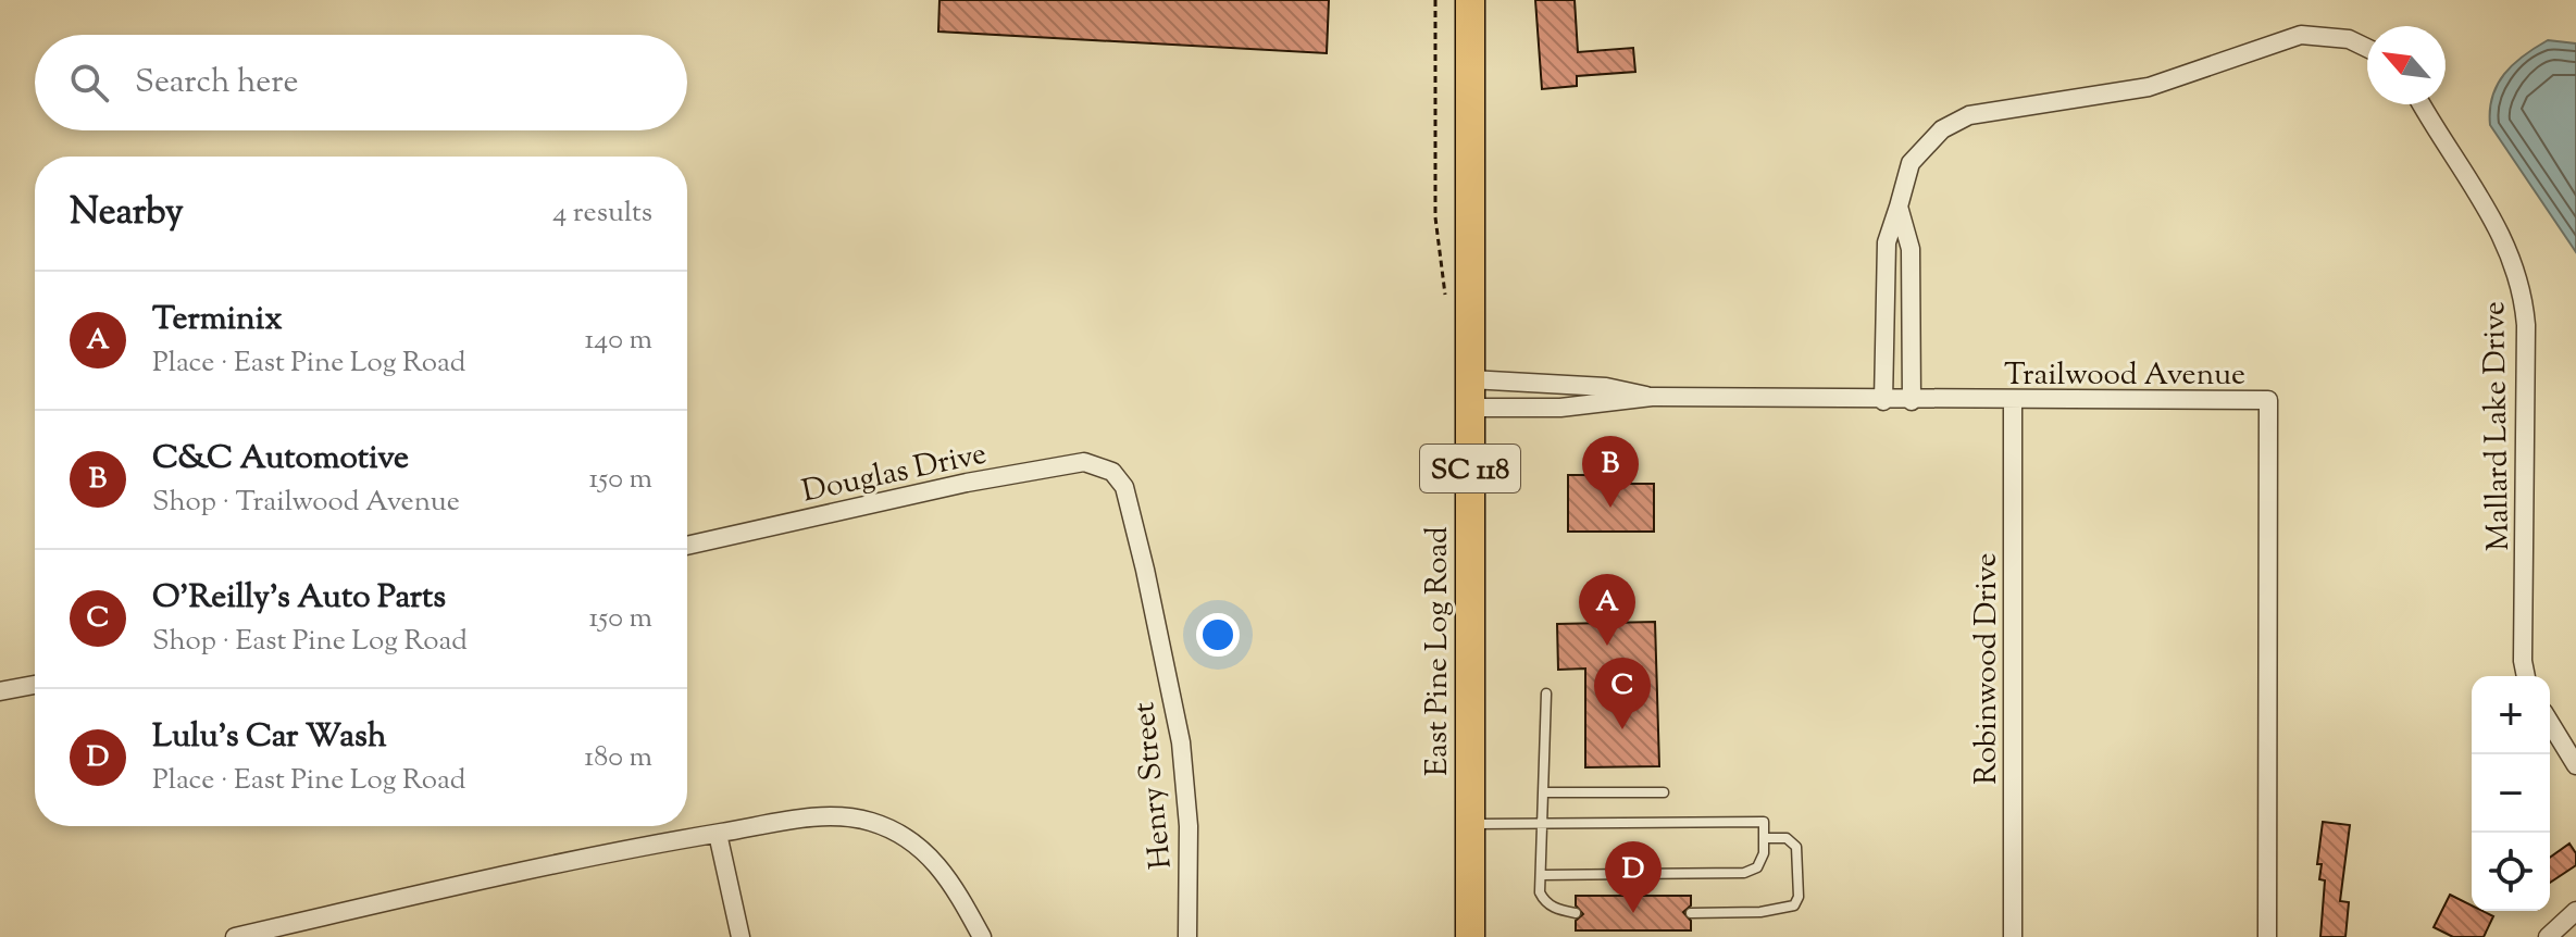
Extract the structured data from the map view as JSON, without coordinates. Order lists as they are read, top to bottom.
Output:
{
  "streets": {
    "main road": ["SC 118", "East Pine Log Road"],
    "street": [
      "Trailwood Avenue",
      "Mallard Lake Drive",
      "Douglas Drive",
      "Robinwood Drive",
      "Henry Street"
    ]
  },
  "crossings": [
    ["Trailwood Avenue", "East Pine Log Road"],
    ["Trailwood Avenue", "Robinwood Drive"],
    ["Douglas Drive", "Henry Street"]
  ],
  "north": "top left",
  "page": {
    "search": "Search here",
    "heading": ["Nearby", "4 results"],
    "list": [
      {
        "mark": "A",
        "name": "Terminix",
        "note": "Place · East Pine Log Road",
        "value": "140 m"
      },
      {
        "mark": "B",
        "name": "C&C Automotive",
        "note": "Shop · Trailwood Avenue",
        "value": "150 m"
      },
      {
        "mark": "C",
        "name": "O'Reilly's Auto Parts",
        "note": "Shop · East Pine Log Road",
        "value": "150 m"
      },
      {
        "mark": "D",
        "name": "Lulu's Car Wash",
        "note": "Place · East Pine Log Road",
        "value": "180 m"
      }
    ],
    "pins": [
      "B",
      "A",
      "C",
      "D"
    ],
    "map_buttons": ["+", "−"]
  }
}
